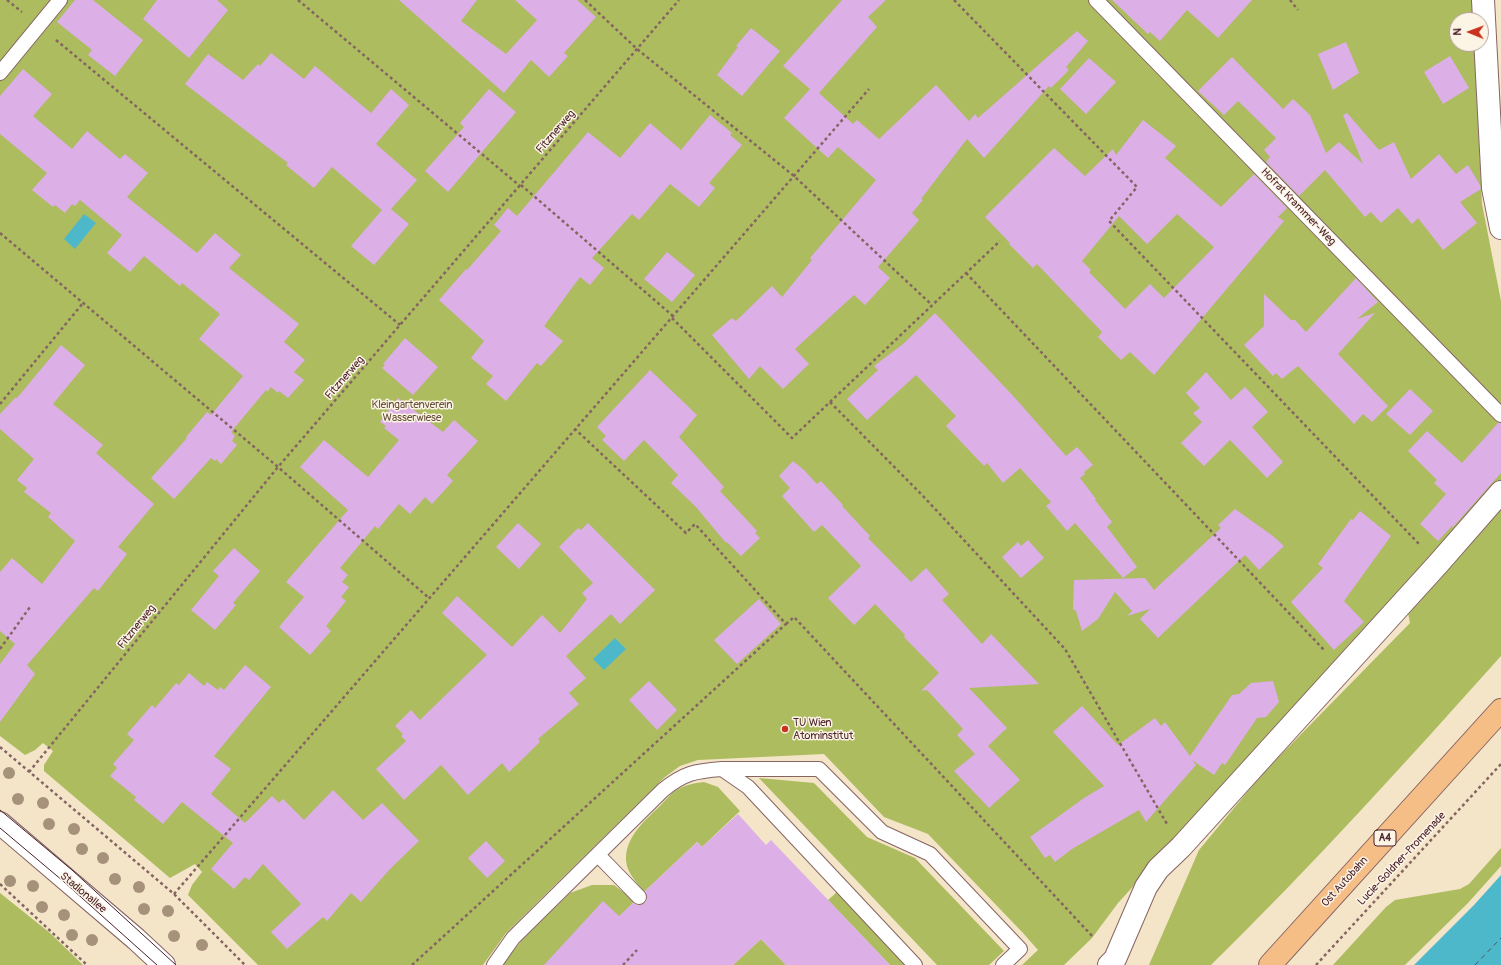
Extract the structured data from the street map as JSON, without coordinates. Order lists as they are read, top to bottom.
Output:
{
  "streets": {
    "highway": ["A4", "Ost Autobahn"],
    "street": ["Stadionallee"],
    "lane": ["Hofrat Krammer-Weg"],
    "path": ["Fitznerweg", "Lucie-Goldner-Promenade"]
  },
  "parks": ["Kleingartenverein Wasserwiese"],
  "places": ["TU Wien Atominstitut"],
  "north": "left"
}
